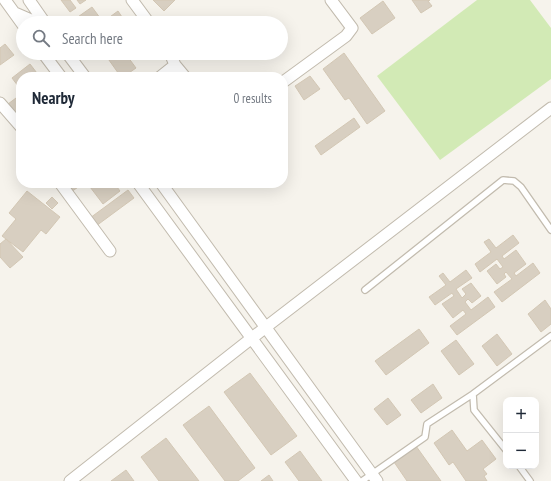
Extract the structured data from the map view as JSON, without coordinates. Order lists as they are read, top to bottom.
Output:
{
  "page": {
    "search": "Search here",
    "heading": ["Nearby", "0 results"],
    "map_buttons": ["+", "−"]
  }
}
